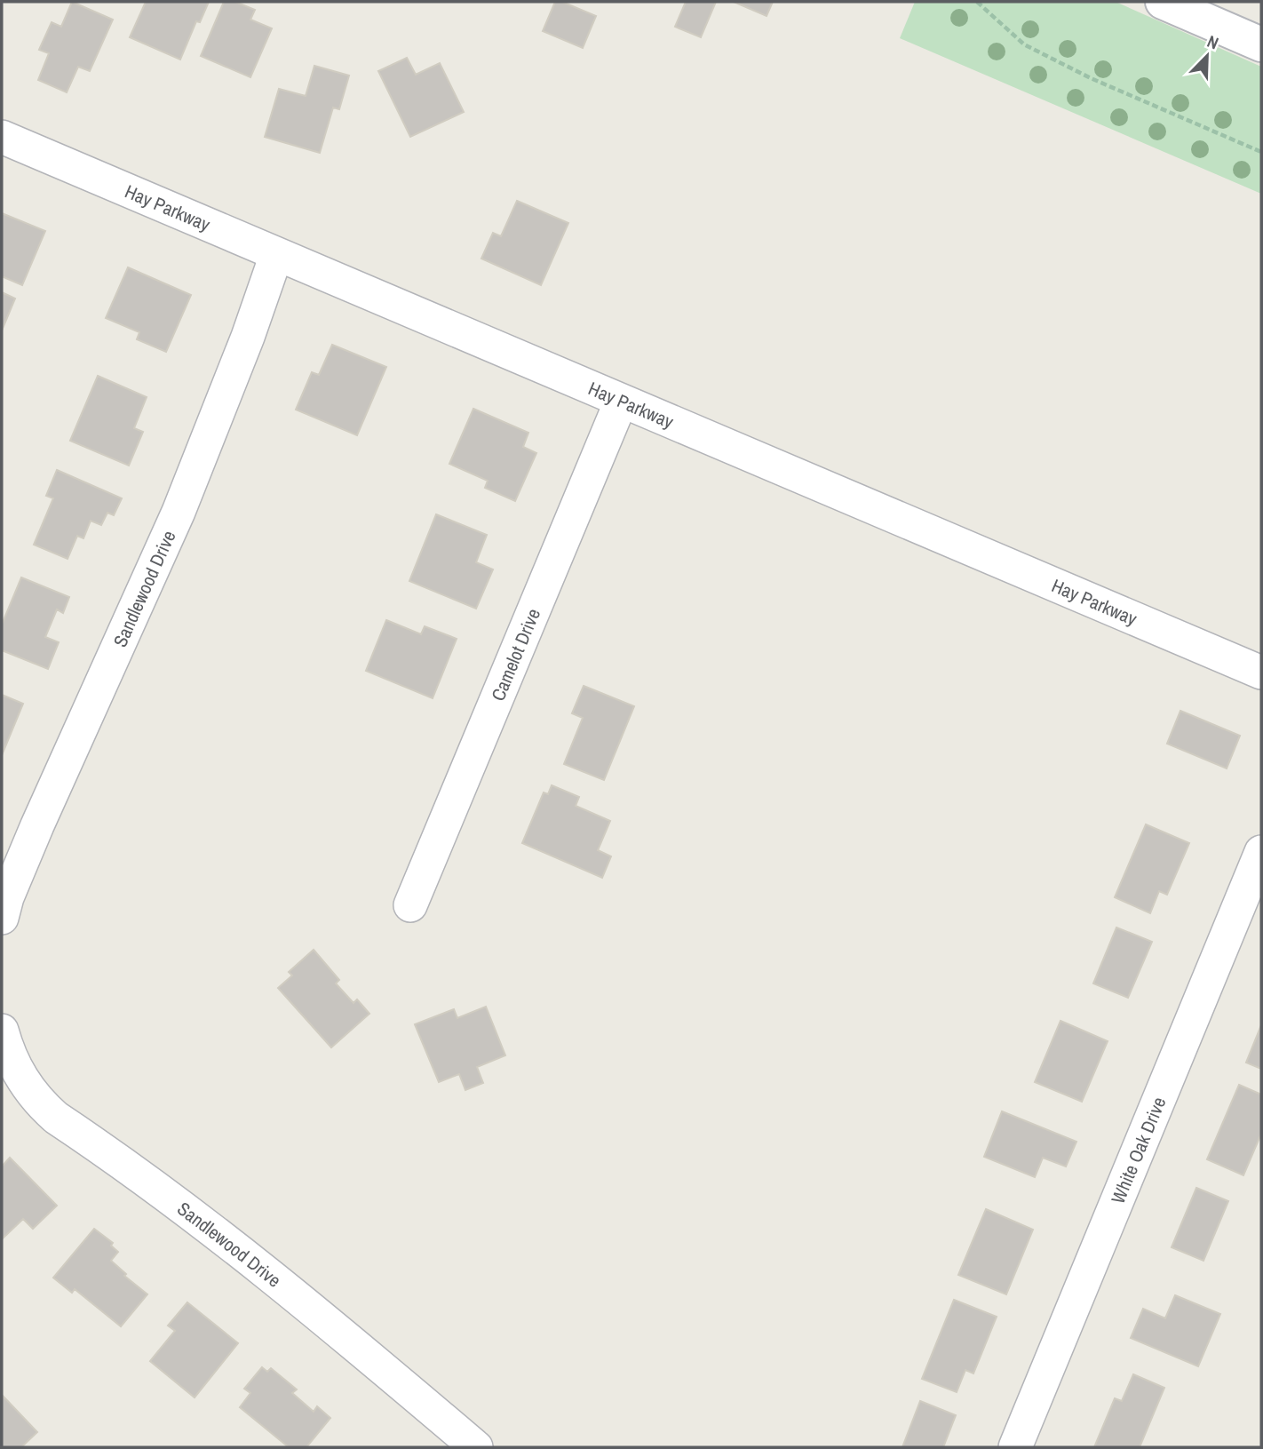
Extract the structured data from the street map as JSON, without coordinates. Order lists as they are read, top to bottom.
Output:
{
  "streets": {
    "street": [
      "Hay Parkway",
      "Sandlewood Drive",
      "Camelot Drive",
      "White Oak Drive"
    ]
  },
  "crossings": [
    ["Hay Parkway", "Sandlewood Drive"],
    ["Hay Parkway", "Camelot Drive"]
  ],
  "north": "top right"
}
